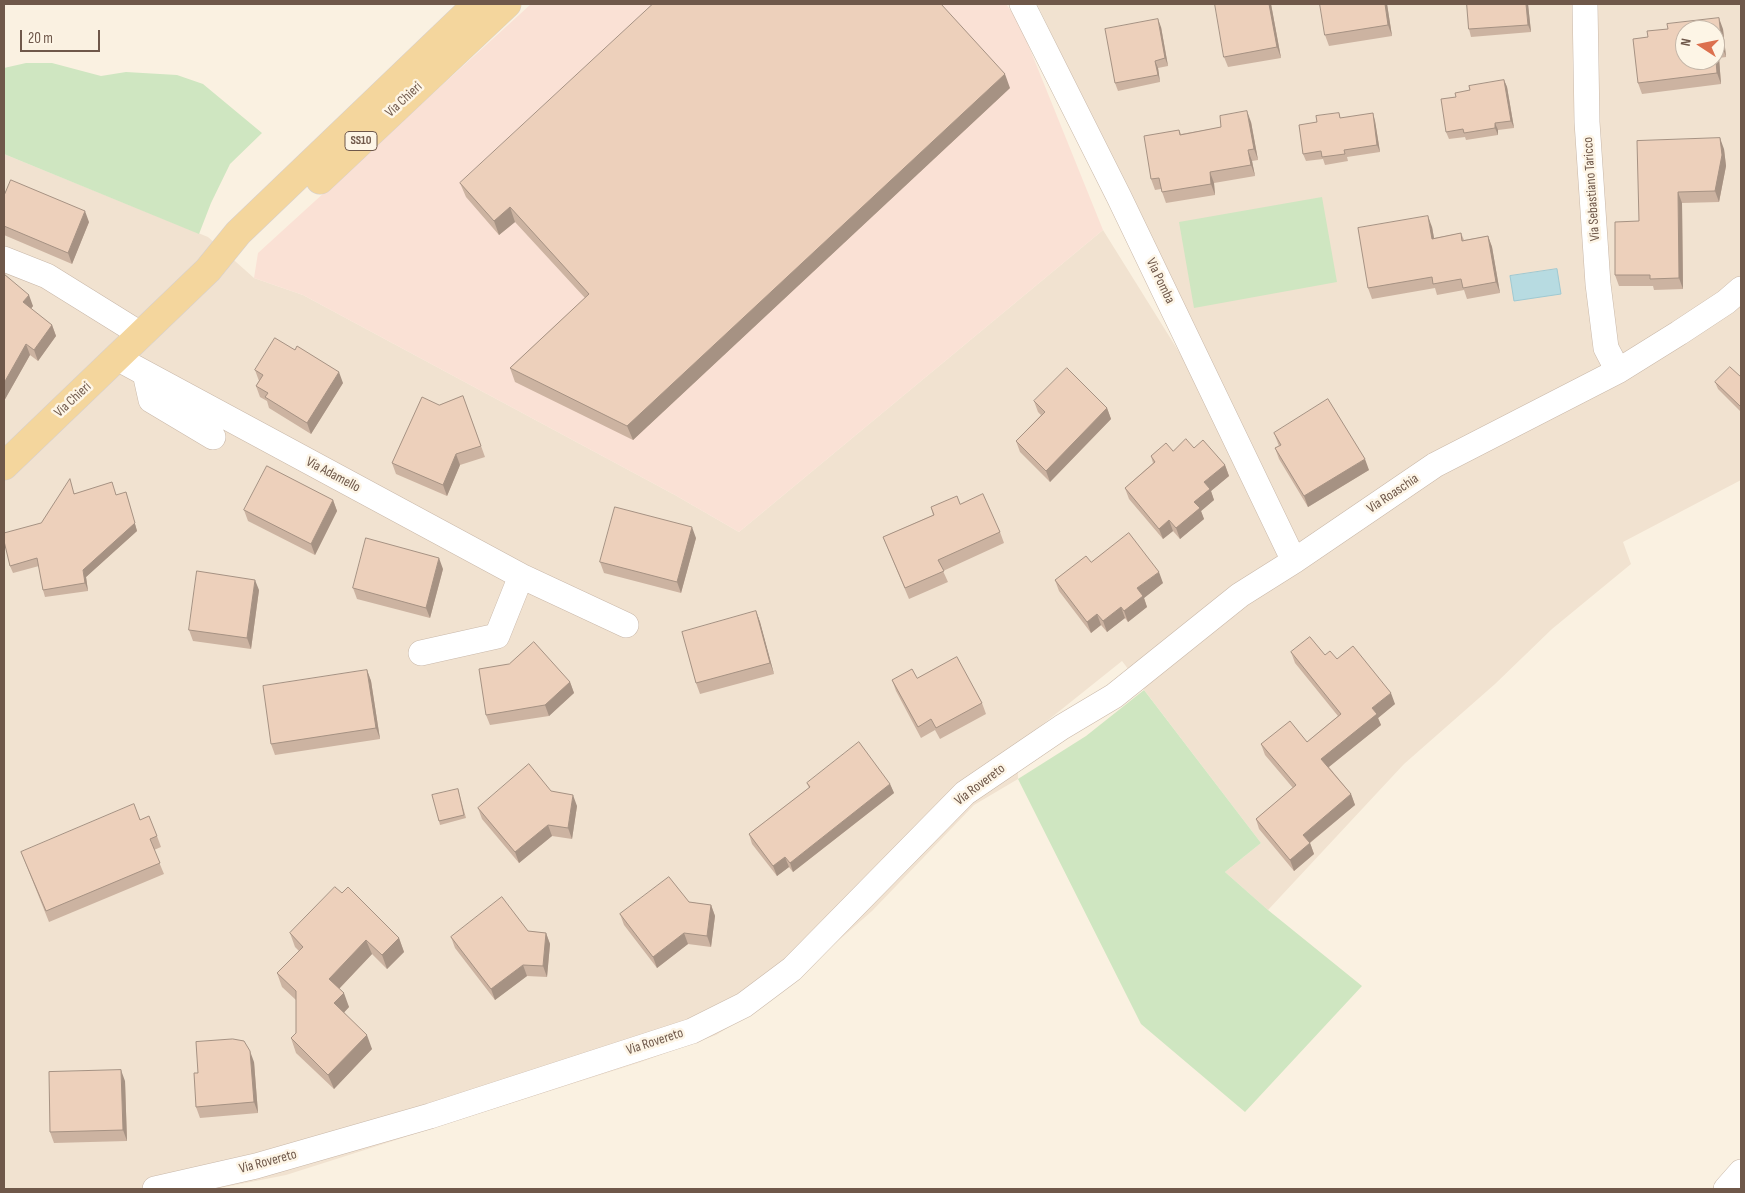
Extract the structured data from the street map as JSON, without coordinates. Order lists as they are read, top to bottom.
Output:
{
  "streets": {
    "main road": ["Via Chieri", "SS10"],
    "street": [
      "Via Sebastiano Taricco",
      "Via Pomba",
      "Via Adamello",
      "Via Roaschia",
      "Via Rovereto"
    ]
  },
  "crossings": [
    ["Via Chieri", "Via Adamello"],
    ["Via Sebastiano Taricco", "Via Roaschia"],
    ["Via Pomba", "Via Roaschia"],
    ["Via Roaschia", "Via Rovereto"]
  ],
  "scale_bar": "20 m",
  "north": "left"
}
